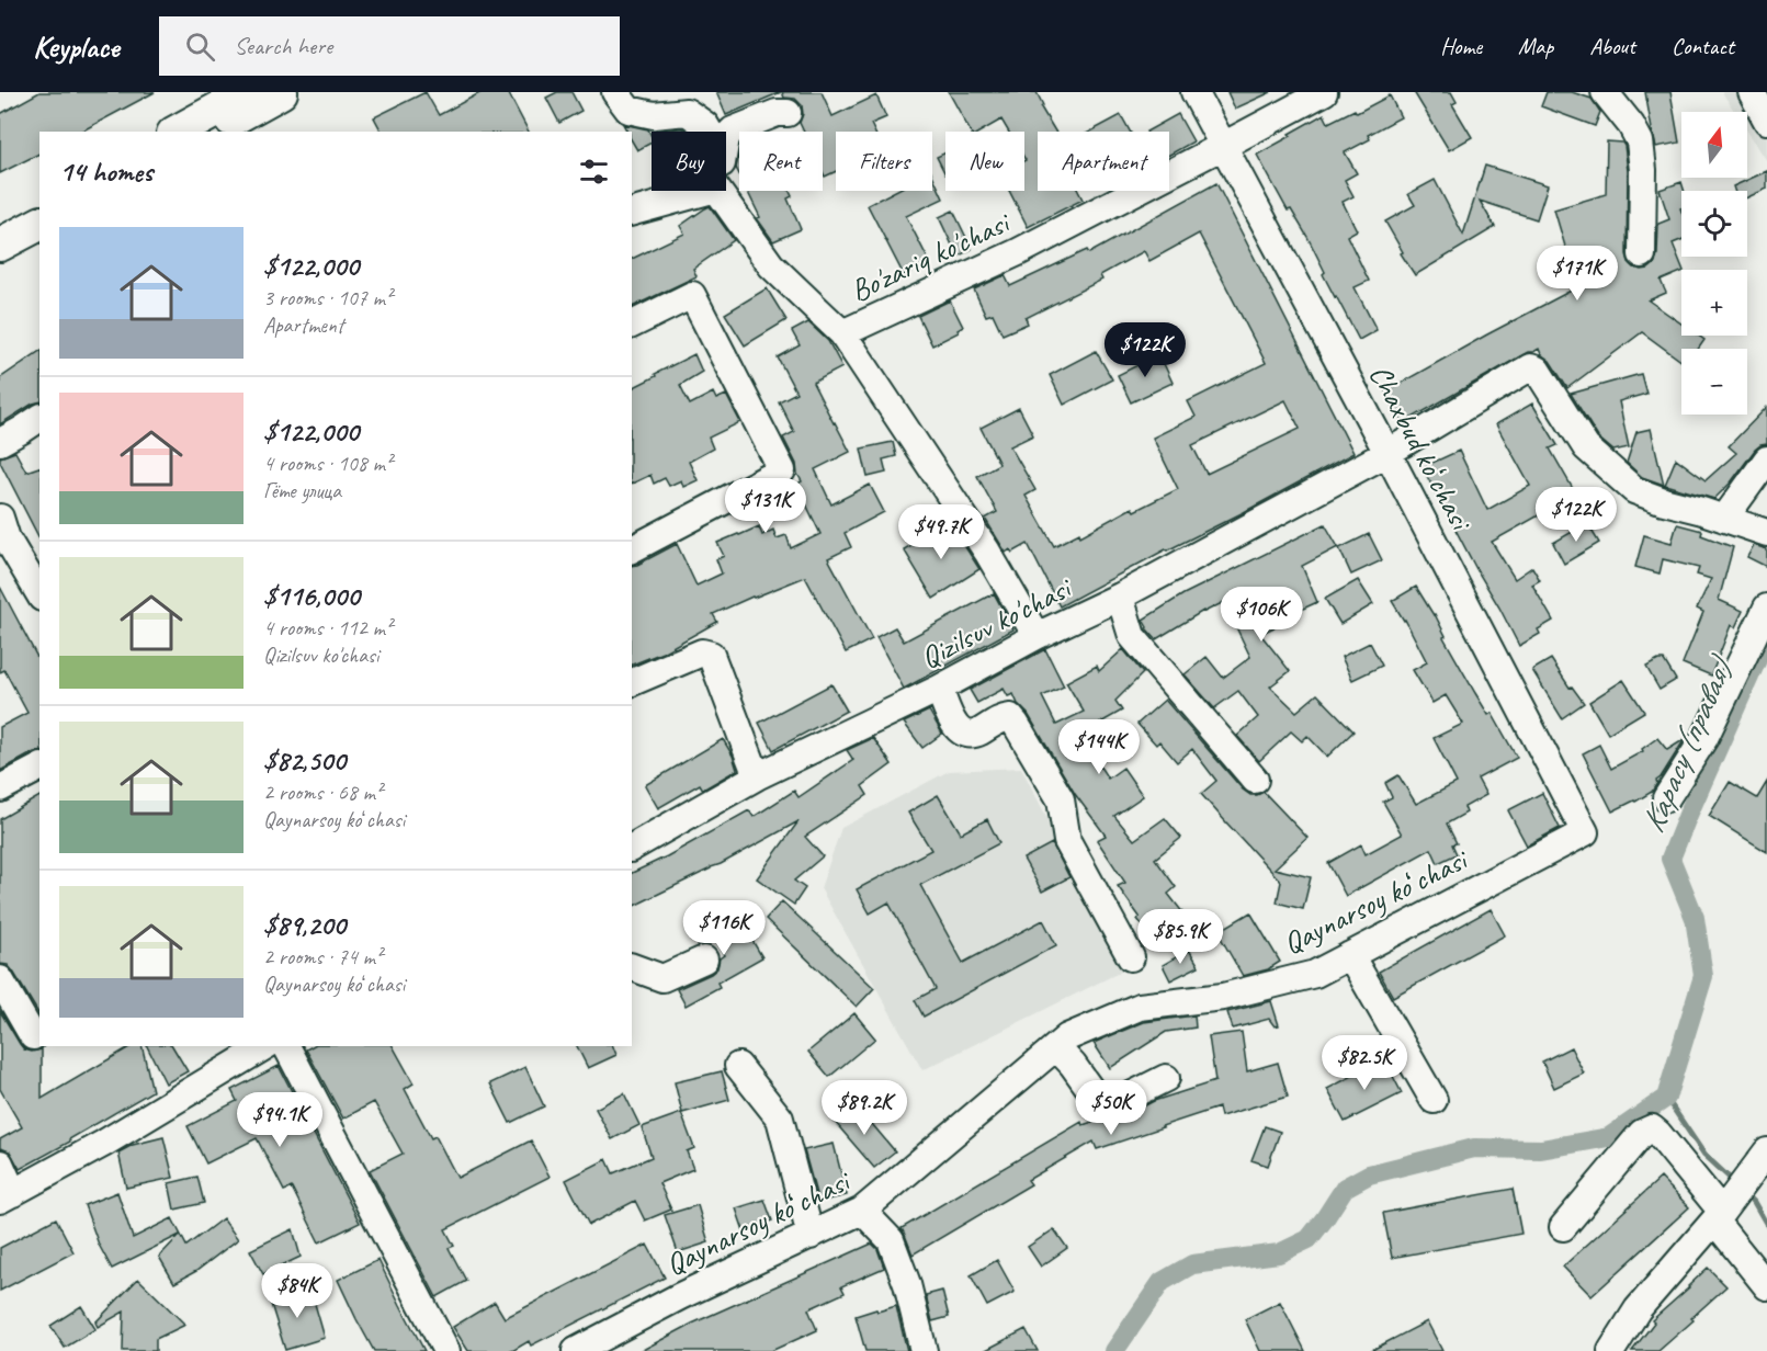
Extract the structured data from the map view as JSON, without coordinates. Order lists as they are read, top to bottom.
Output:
{
  "streets": {
    "street": [
      "Bo'zariq ko'chasi",
      "Chaxbud koʻchasi",
      "Qizilsuv ko'chasi",
      "Qaynarsoy koʻchasi"
    ]
  },
  "crossings": [
    ["Bo'zariq ko'chasi", "Chaxbud koʻchasi"],
    ["Chaxbud koʻchasi", "Qizilsuv ko'chasi"],
    ["Chaxbud koʻchasi", "Qaynarsoy koʻchasi"]
  ],
  "water": ["Карасу (правая)"],
  "north": "top",
  "page": {
    "header": "Keyplace",
    "search": "Search here",
    "nav": [
      "Home",
      "Map",
      "About",
      "Contact"
    ],
    "map_buttons": ["+", "−"],
    "chip": [
      "Buy",
      "Rent",
      "Filters",
      "New",
      "Apartment"
    ],
    "heading": "14 homes",
    "list": [
      {
        "name": "$122,000",
        "note": "3 rooms · 107 m² · Apartment"
      },
      {
        "name": "$122,000",
        "note": "4 rooms · 108 m² · Гёте улица"
      },
      {
        "name": "$116,000",
        "note": "4 rooms · 112 m² · Qizilsuv ko'chasi"
      },
      {
        "name": "$82,500",
        "note": "2 rooms · 68 m² · Qaynarsoy koʻchasi"
      },
      {
        "name": "$89,200",
        "note": "2 rooms · 74 m² · Qaynarsoy koʻchasi"
      }
    ],
    "price": [
      "$171K",
      "$122K",
      "$131K",
      "$122K",
      "$49.7K",
      "$106K",
      "$144K",
      "$116K",
      "$85.9K",
      "$82.5K",
      "$89.2K",
      "$50K",
      "$94.1K",
      "$84K"
    ]
  }
}
